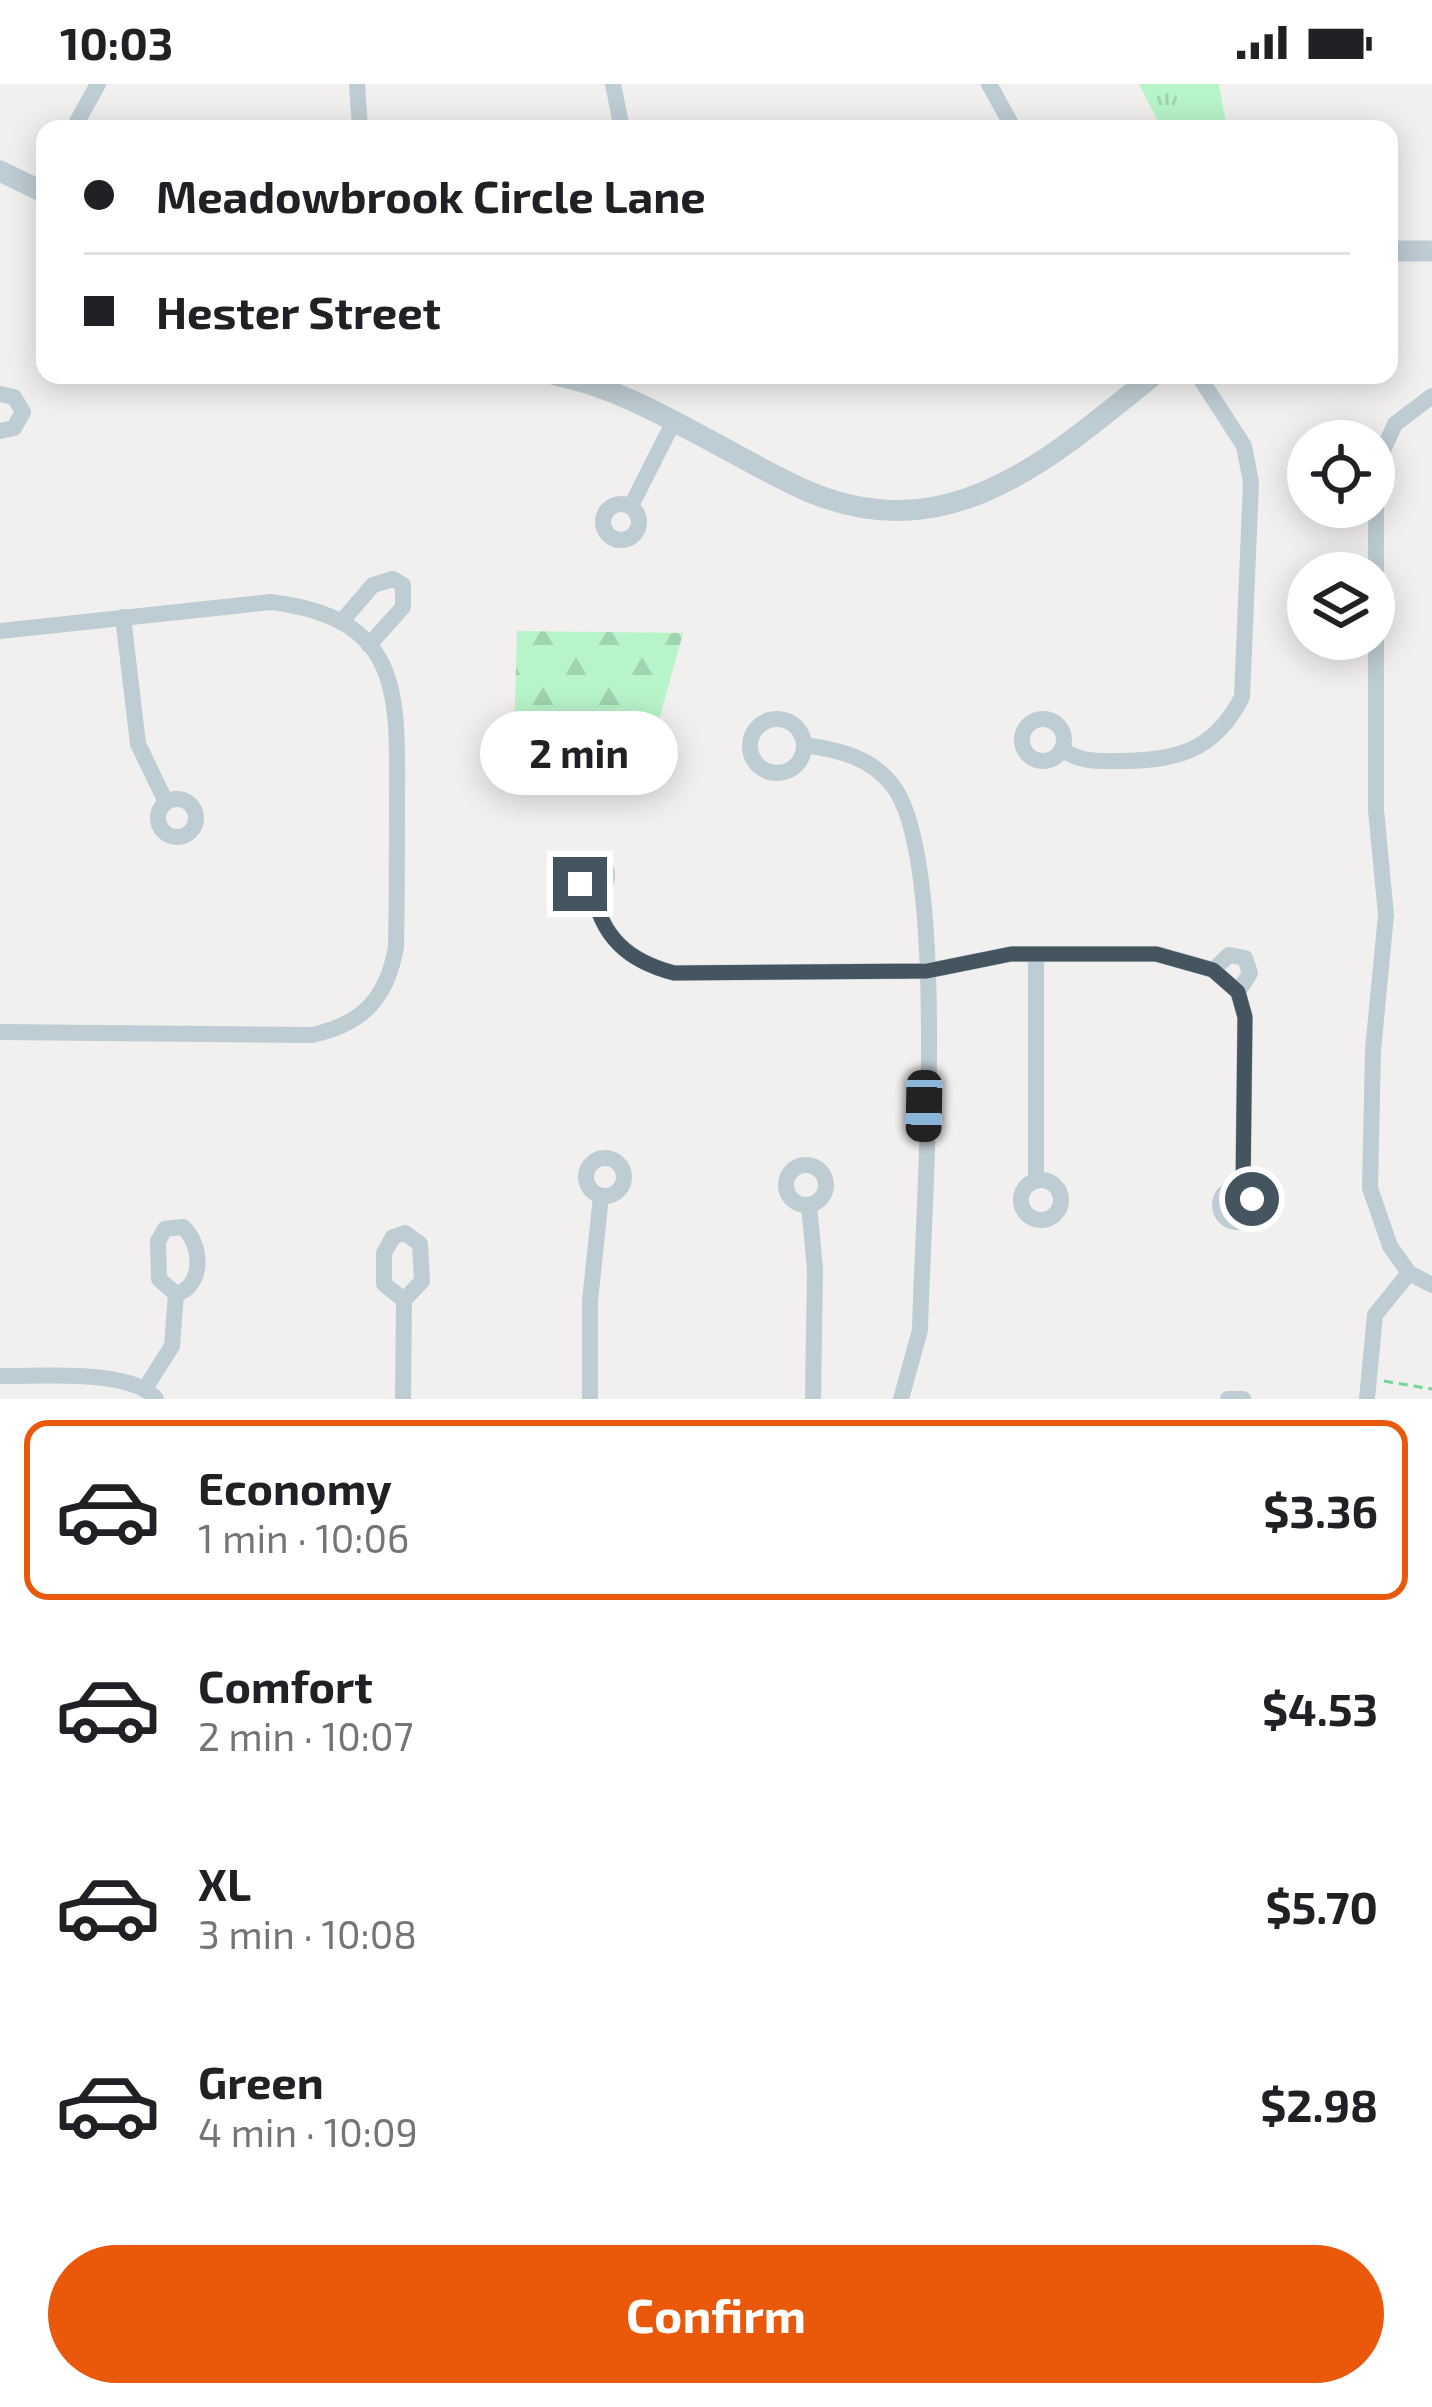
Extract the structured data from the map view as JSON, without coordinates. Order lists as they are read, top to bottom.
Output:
{
  "page": {
    "status": "10:03",
    "banner": ["Meadowbrook Circle Lane", "Hester Street"],
    "bubble": "2 min",
    "list": [
      {
        "name": "Economy",
        "note": "1 min · 10:06",
        "value": "$3.36"
      },
      {
        "name": "Comfort",
        "note": "2 min · 10:07",
        "value": "$4.53"
      },
      {
        "name": "XL",
        "note": "3 min · 10:08",
        "value": "$5.70"
      },
      {
        "name": "Green",
        "note": "4 min · 10:09",
        "value": "$2.98"
      }
    ],
    "buttons": "Confirm"
  }
}
